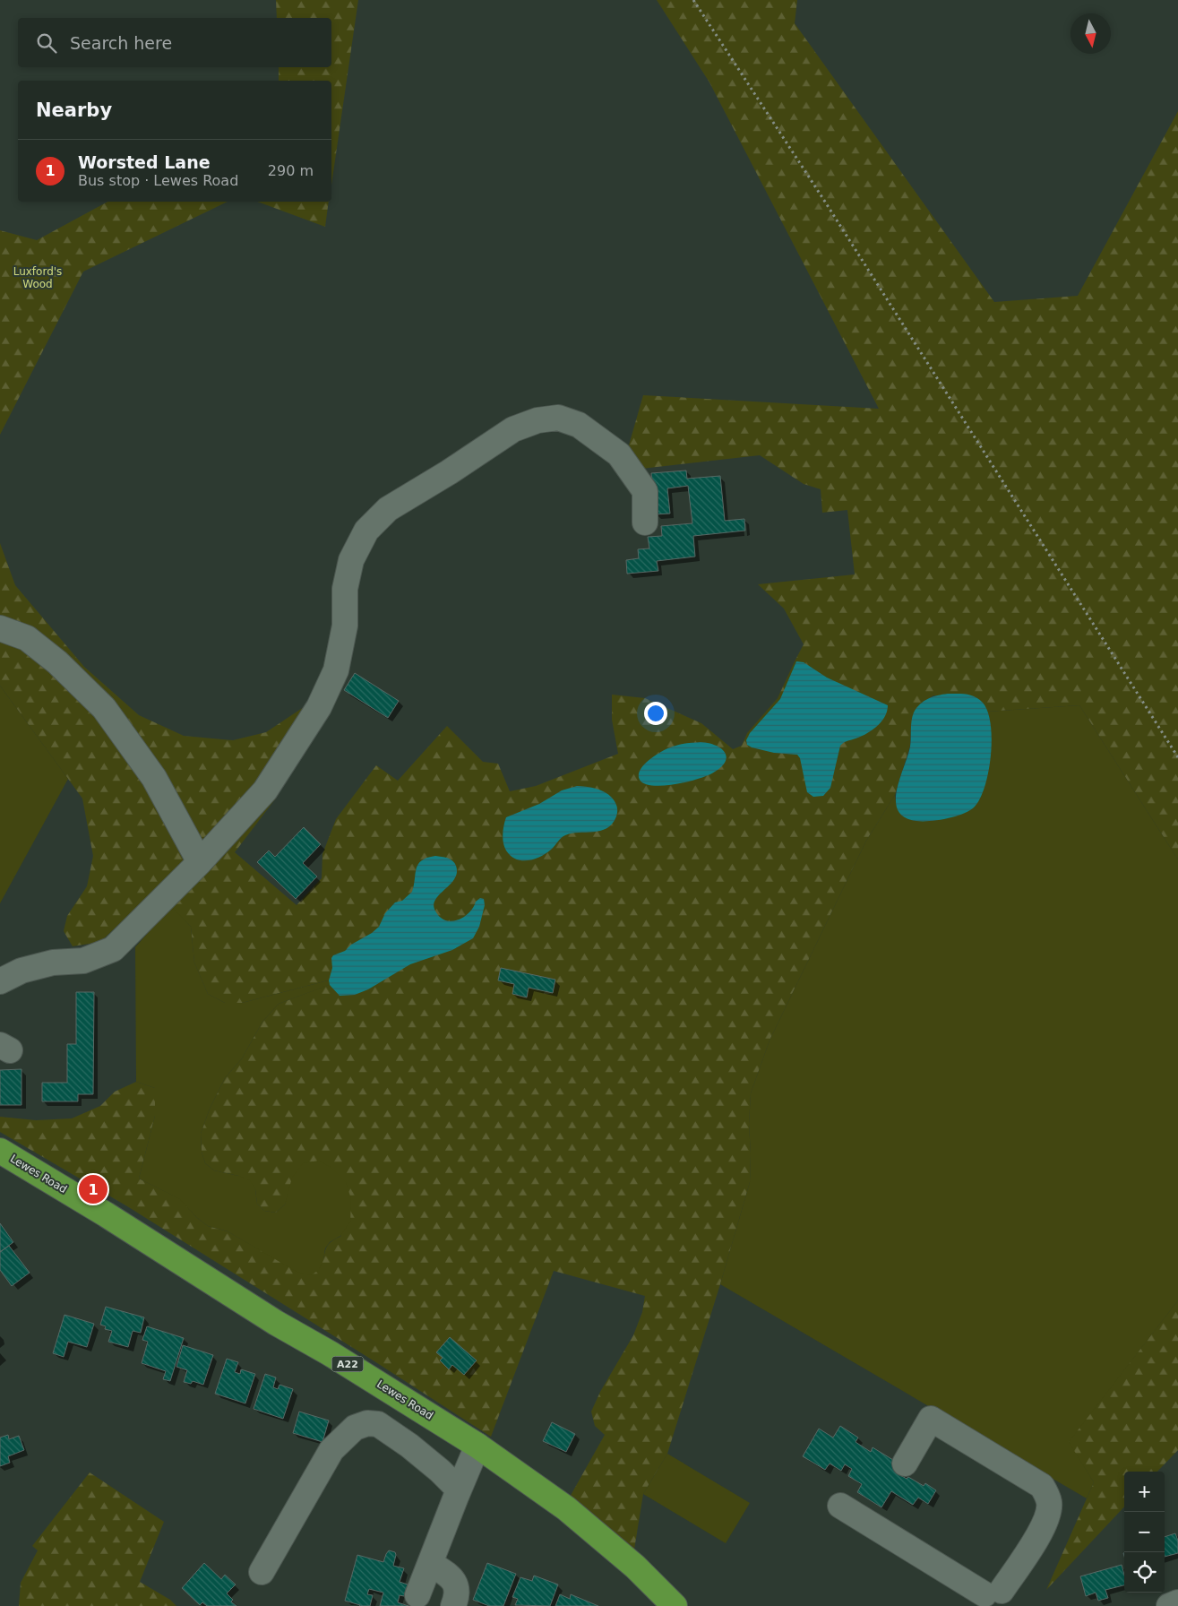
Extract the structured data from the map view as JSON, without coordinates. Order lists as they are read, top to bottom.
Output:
{
  "streets": {
    "highway": ["Lewes Road", "A22"]
  },
  "parks": ["Luxford's Wood"],
  "north": "bottom",
  "page": {
    "search": "Search here",
    "heading": "Nearby",
    "list": [
      {
        "mark": "1",
        "name": "Worsted Lane",
        "note": "Bus stop · Lewes Road",
        "value": "290 m"
      }
    ],
    "pins": "1",
    "map_buttons": ["+", "−"]
  }
}
